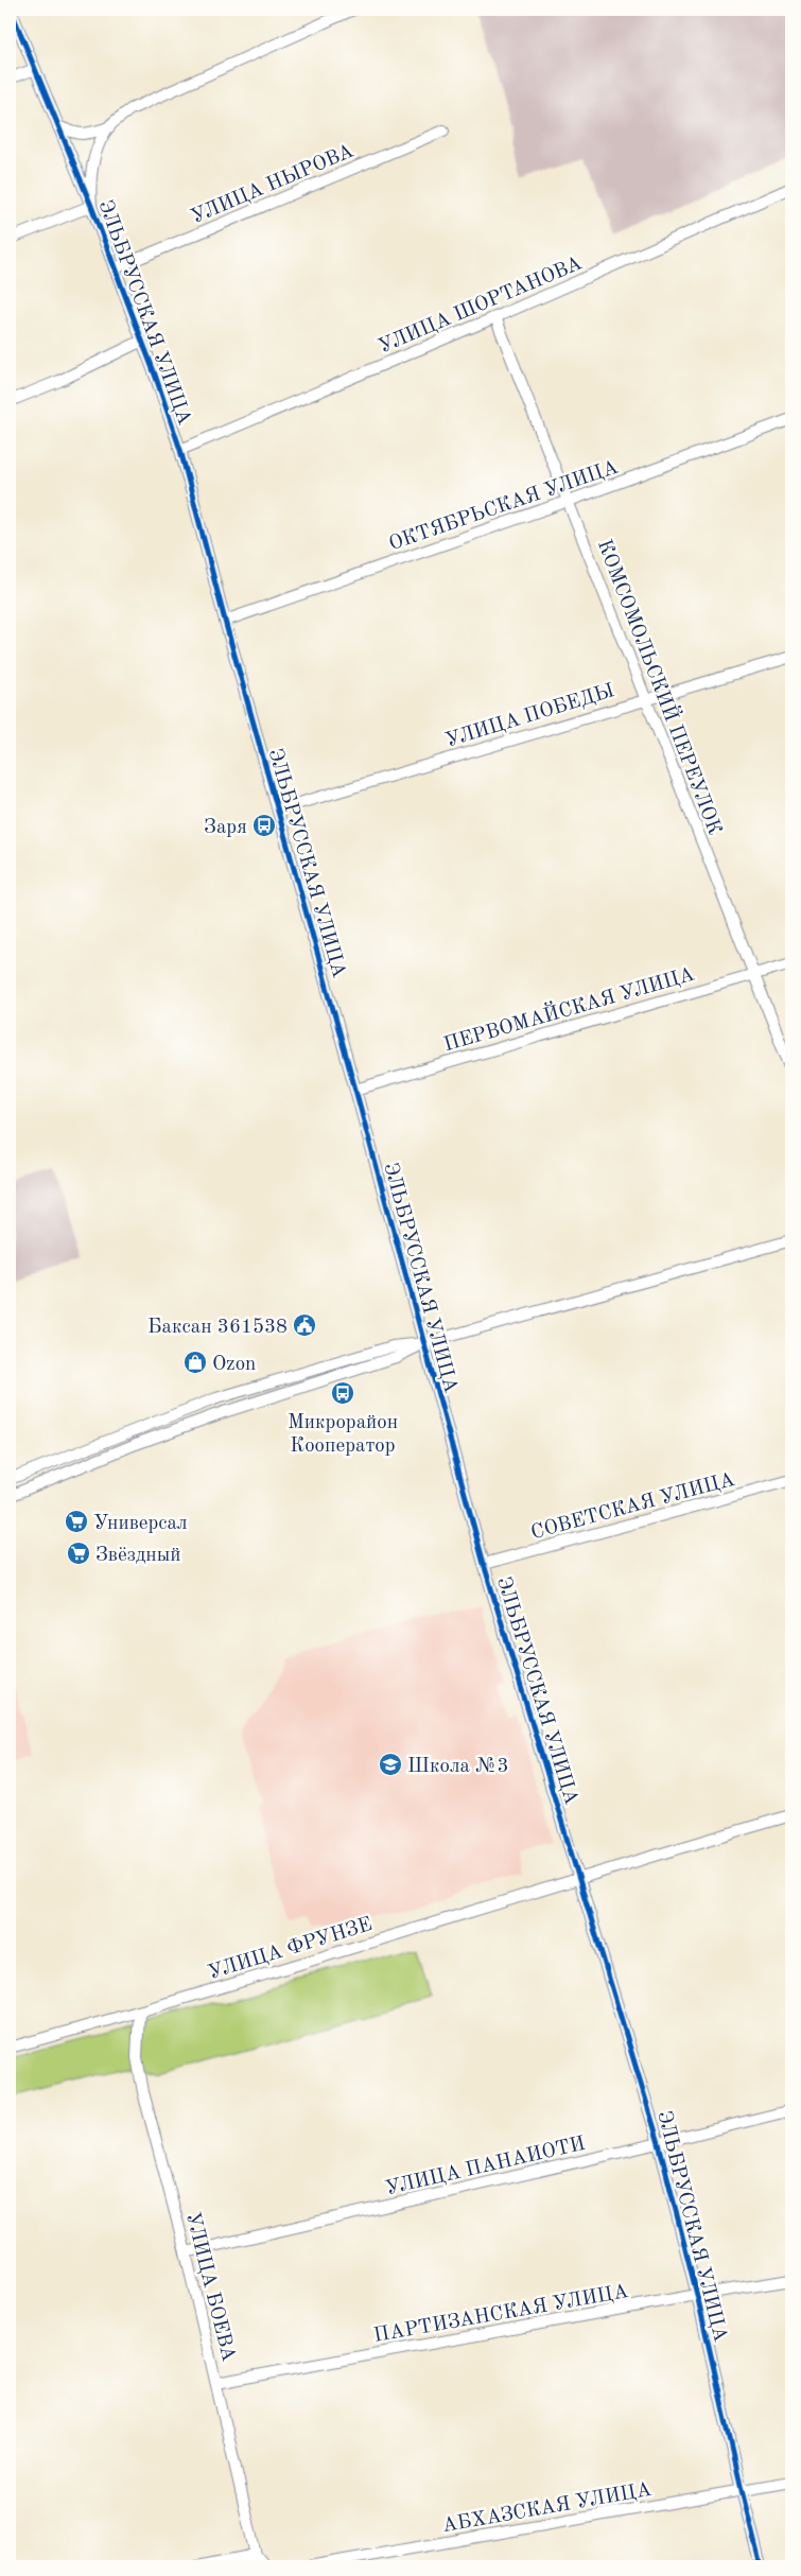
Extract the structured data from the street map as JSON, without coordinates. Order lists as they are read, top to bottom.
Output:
{
  "streets": {
    "street": [
      "УЛИЦА НЫРОВА",
      "УЛИЦА ШОРТАНОВА",
      "ЭЛЬБРУССКАЯ УЛИЦА",
      "ОКТЯБРЬСКАЯ УЛИЦА",
      "КОМСОМОЛЬСКИЙ ПЕРЕУЛОК",
      "УЛИЦА ПОБЕДЫ",
      "ПЕРВОМАЙСКАЯ УЛИЦА",
      "СОВЕТСКАЯ УЛИЦА",
      "УЛИЦА ФРУНЗЕ",
      "УЛИЦА ПАНАИОТИ",
      "УЛИЦА БОЕВА",
      "ПАРТИЗАНСКАЯ УЛИЦА",
      "АБХАЗСКАЯ УЛИЦА"
    ]
  },
  "crossings": [
    ["УЛИЦА НЫРОВА", "ЭЛЬБРУССКАЯ УЛИЦА"],
    ["УЛИЦА ШОРТАНОВА", "ЭЛЬБРУССКАЯ УЛИЦА"],
    ["УЛИЦА ШОРТАНОВА", "КОМСОМОЛЬСКИЙ ПЕРЕУЛОК"],
    ["ЭЛЬБРУССКАЯ УЛИЦА", "ОКТЯБРЬСКАЯ УЛИЦА"],
    ["ЭЛЬБРУССКАЯ УЛИЦА", "УЛИЦА ПОБЕДЫ"],
    ["ЭЛЬБРУССКАЯ УЛИЦА", "ПЕРВОМАЙСКАЯ УЛИЦА"],
    ["ЭЛЬБРУССКАЯ УЛИЦА", "СОВЕТСКАЯ УЛИЦА"],
    ["ЭЛЬБРУССКАЯ УЛИЦА", "УЛИЦА ФРУНЗЕ"],
    ["ЭЛЬБРУССКАЯ УЛИЦА", "УЛИЦА ПАНАИОТИ"],
    ["ЭЛЬБРУССКАЯ УЛИЦА", "ПАРТИЗАНСКАЯ УЛИЦА"],
    ["ЭЛЬБРУССКАЯ УЛИЦА", "АБХАЗСКАЯ УЛИЦА"],
    ["ОКТЯБРЬСКАЯ УЛИЦА", "КОМСОМОЛЬСКИЙ ПЕРЕУЛОК"],
    ["КОМСОМОЛЬСКИЙ ПЕРЕУЛОК", "УЛИЦА ПОБЕДЫ"],
    ["КОМСОМОЛЬСКИЙ ПЕРЕУЛОК", "ПЕРВОМАЙСКАЯ УЛИЦА"],
    ["УЛИЦА ФРУНЗЕ", "УЛИЦА БОЕВА"],
    ["УЛИЦА ПАНАИОТИ", "УЛИЦА БОЕВА"],
    ["УЛИЦА БОЕВА", "ПАРТИЗАНСКАЯ УЛИЦА"]
  ],
  "places": {
    "bus stop": ["Заря", "Микрорайон Кооператор"],
    "public building": ["Баксан 361538"],
    "shop": ["Ozon"],
    "supermarket": ["Универсал", "Звёздный"],
    "school or university": ["Школа №3"]
  }
}
